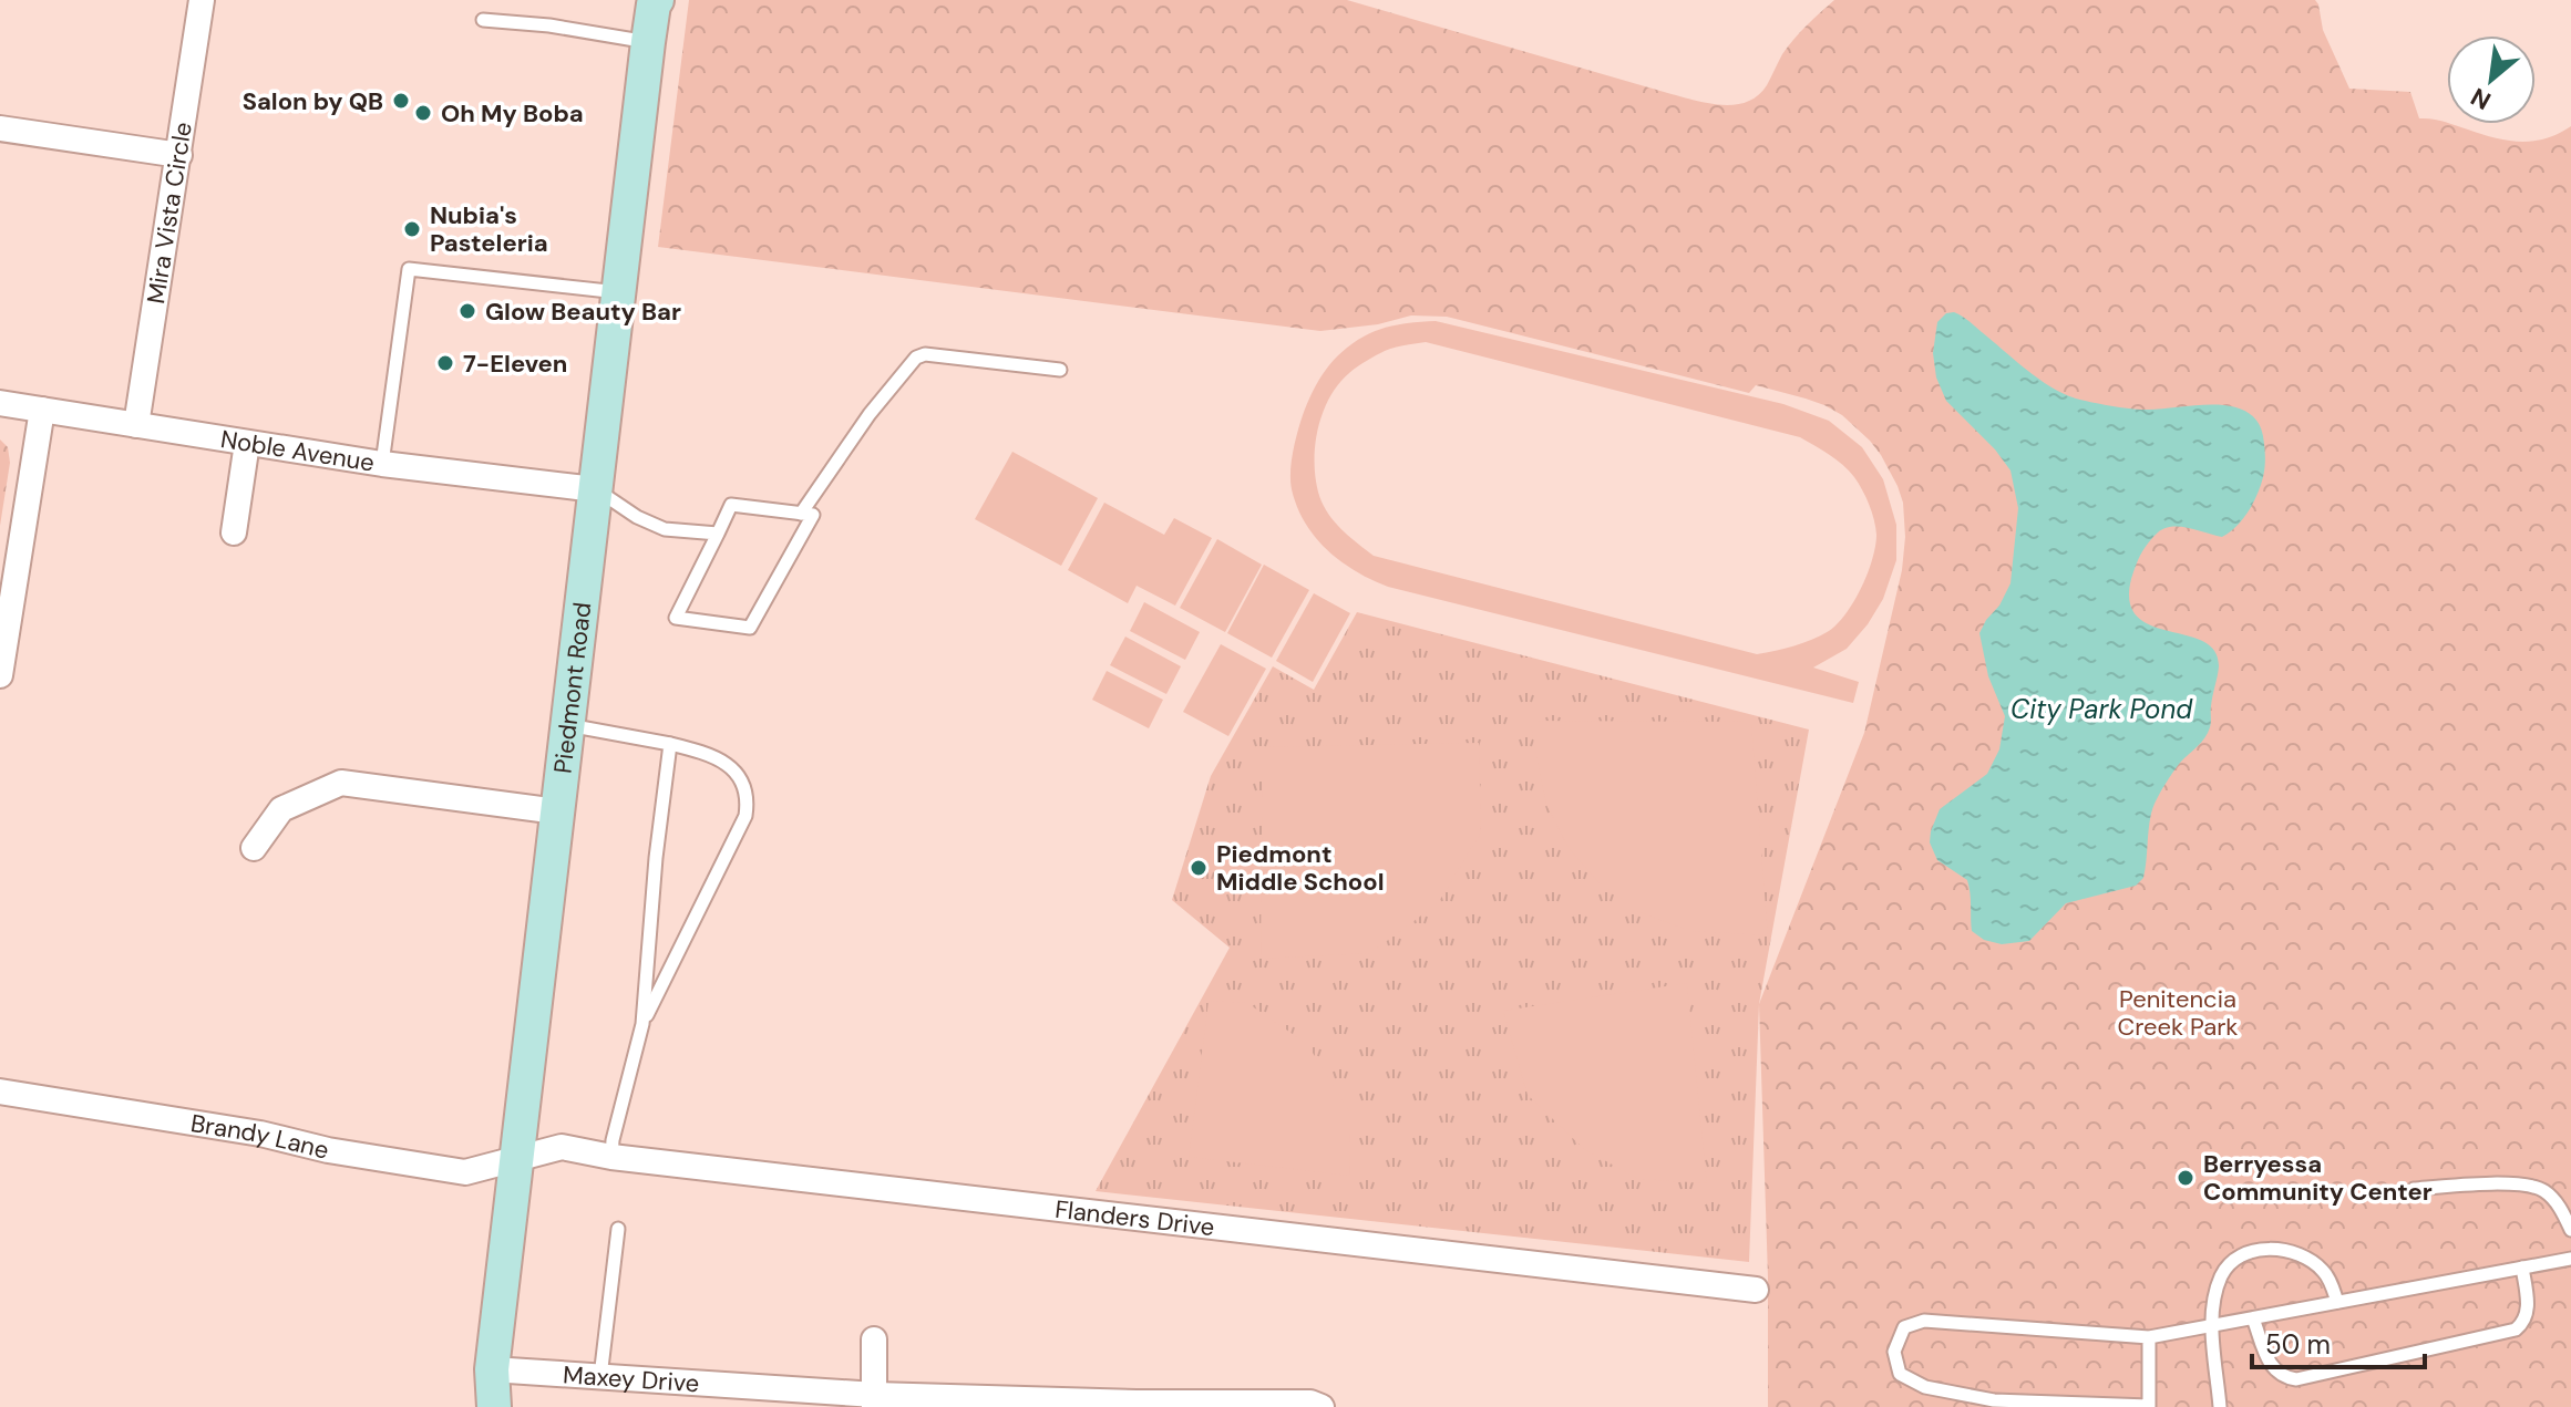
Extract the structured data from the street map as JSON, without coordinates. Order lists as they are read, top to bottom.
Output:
{
  "streets": {
    "main road": ["Piedmont Road"],
    "street": [
      "Mira Vista Circle",
      "Noble Avenue",
      "Brandy Lane",
      "Flanders Drive",
      "Maxey Drive"
    ]
  },
  "crossings": [
    ["Mira Vista Circle", "Noble Avenue"],
    ["Noble Avenue", "Piedmont Road"],
    ["Piedmont Road", "Brandy Lane"],
    ["Piedmont Road", "Flanders Drive"],
    ["Piedmont Road", "Maxey Drive"],
    ["Brandy Lane", "Flanders Drive"]
  ],
  "water": ["City Park Pond"],
  "parks": ["Penitencia Creek Park"],
  "places": [
    "Salon by QB",
    "Oh My Boba",
    "Nubia's Pasteleria",
    "Glow Beauty Bar",
    "7-Eleven",
    "Piedmont Middle School",
    "Berryessa Community Center"
  ],
  "scale_bar": "50 m",
  "north": "bottom left"
}
